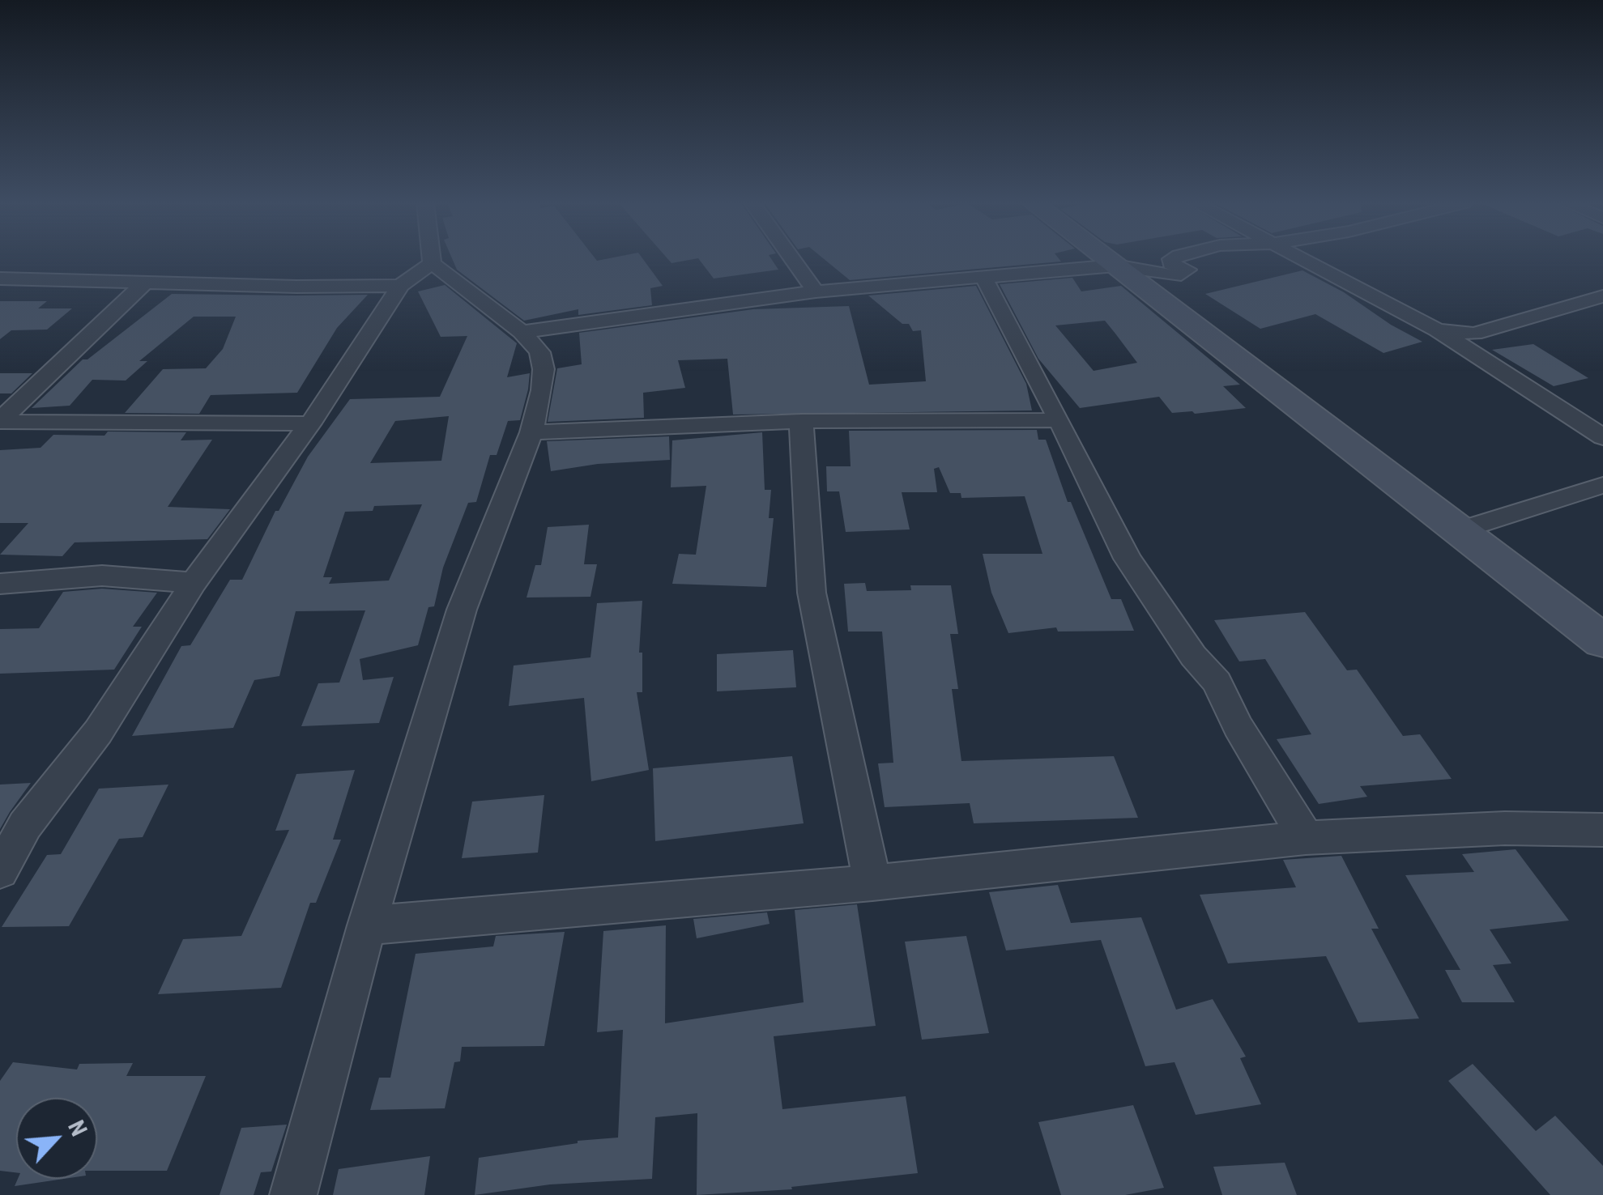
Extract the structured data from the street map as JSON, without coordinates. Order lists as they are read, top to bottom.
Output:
{
  "north": "top right"
}
